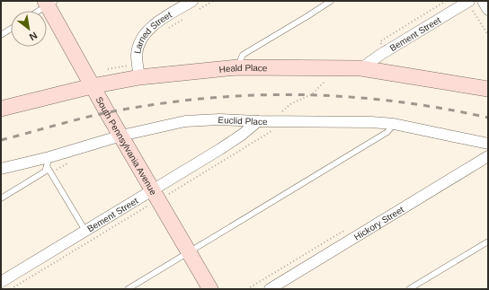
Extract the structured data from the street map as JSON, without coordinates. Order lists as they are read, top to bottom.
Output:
{
  "streets": {
    "street": [
      "Larned Street",
      "Bement Street",
      "Heald Place",
      "Euclid Place",
      "South Pennsylvania Avenue",
      "Hickory Street"
    ]
  },
  "crossings": [
    ["Larned Street", "Heald Place"],
    ["Bement Street", "Heald Place"],
    ["Bement Street", "Euclid Place"],
    ["Bement Street", "South Pennsylvania Avenue"],
    ["Heald Place", "South Pennsylvania Avenue"],
    ["Euclid Place", "South Pennsylvania Avenue"]
  ],
  "north": "bottom right"
}
